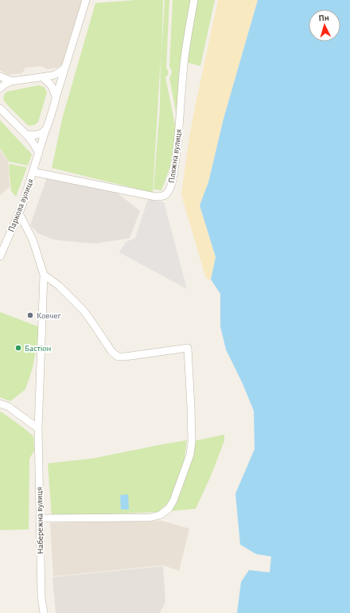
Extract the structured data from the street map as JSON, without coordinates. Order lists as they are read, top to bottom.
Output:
{
  "streets": {
    "street": ["Пляжна вулиця", "Паркова вулиця", "Набережна вулиця"]
  },
  "crossings": [
    ["Пляжна вулиця", "Паркова вулиця"],
    ["Паркова вулиця", "Набережна вулиця"]
  ],
  "places": ["Ковчег", "Бастіон"],
  "north": "top"
}
